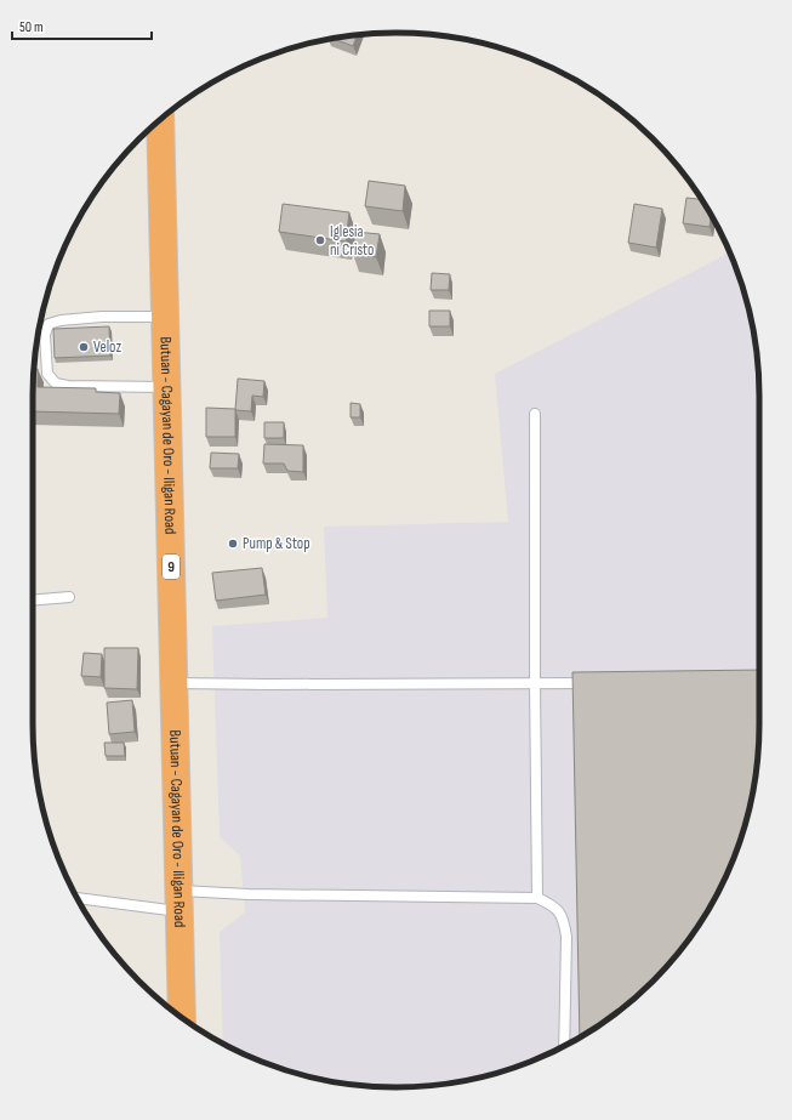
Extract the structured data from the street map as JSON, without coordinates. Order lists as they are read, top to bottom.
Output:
{
  "streets": {
    "highway": ["Butuan - Cagayan de Oro - Iligan Road", "9"]
  },
  "places": ["Iglesia ni Cristo", "Veloz", "Pump & Stop"],
  "scale_bar": "50 m"
}
